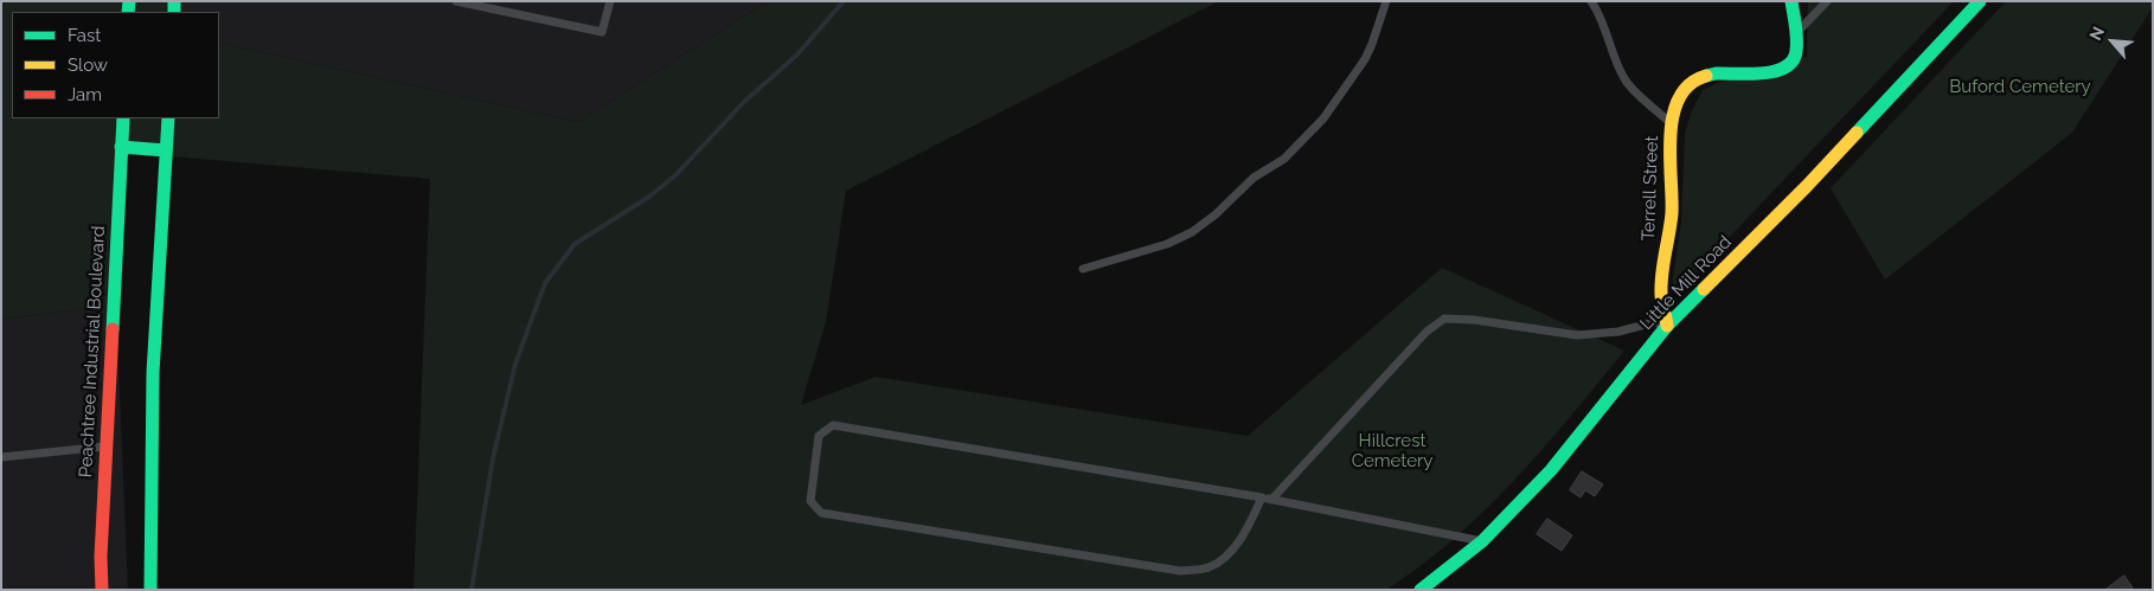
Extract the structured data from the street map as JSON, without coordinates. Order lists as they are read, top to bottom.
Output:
{
  "streets": {
    "street": ["Terrell Street", "Little Mill Road", "Peachtree Industrial Boulevard"]
  },
  "crossings": [
    ["Terrell Street", "Little Mill Road"]
  ],
  "parks": ["Buford Cemetery", "Hillcrest Cemetery"],
  "legend": ["Fast", "Slow", "Jam"],
  "north": "top left"
}
